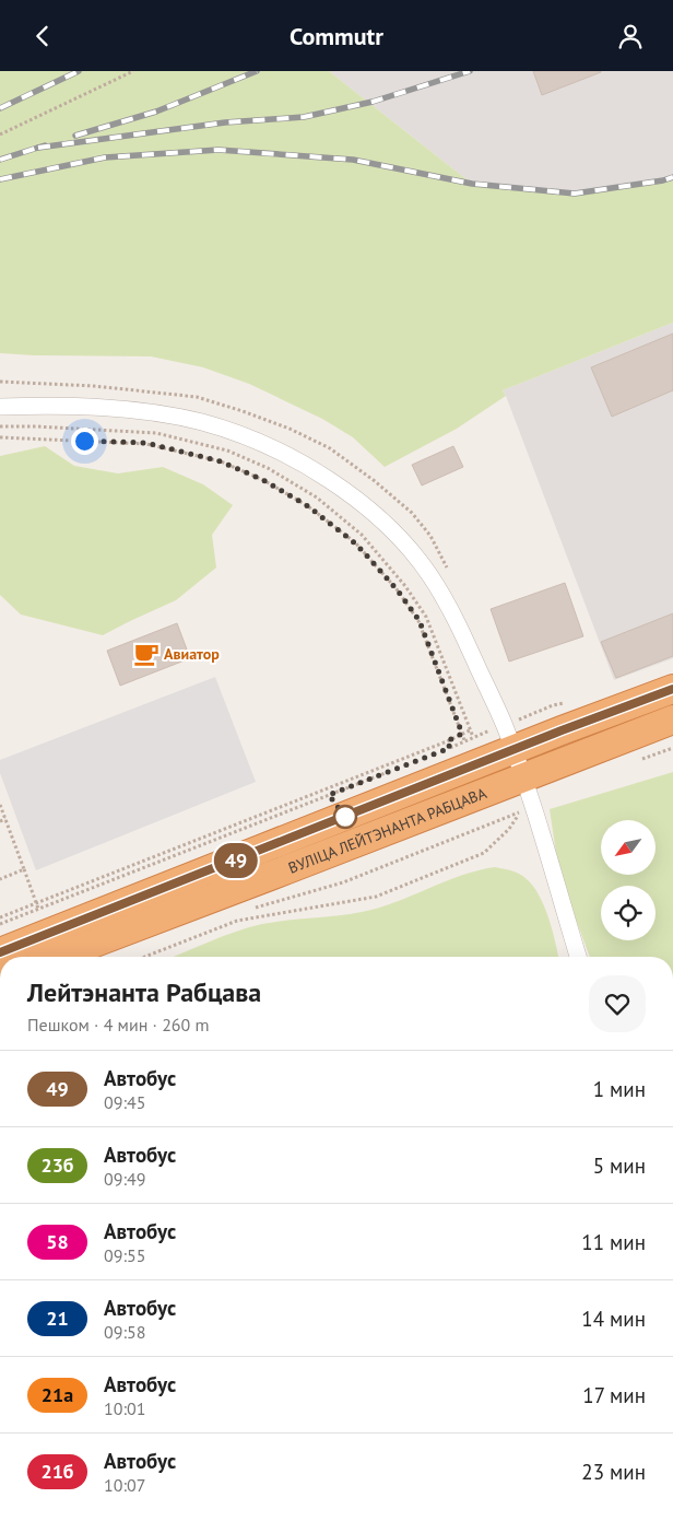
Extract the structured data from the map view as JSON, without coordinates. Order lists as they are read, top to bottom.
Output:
{
  "streets": {
    "highway": ["ВУЛІЦА ЛЕЙТЭНАНТА РАБЦАВА"]
  },
  "places": {
    "cafe": ["Авиатор"]
  },
  "lines": ["bus line 49"],
  "north": "bottom left",
  "page": {
    "header": "Commutr",
    "on_map": "49",
    "heading": ["Лейтэнанта Рабцава", "Пешком · 4 мин · 260 m"],
    "list": [
      {
        "mark": "49",
        "name": "Автобус",
        "note": "09:45",
        "value": "1 мин"
      },
      {
        "mark": "23б",
        "name": "Автобус",
        "note": "09:49",
        "value": "5 мин"
      },
      {
        "mark": "58",
        "name": "Автобус",
        "note": "09:55",
        "value": "11 мин"
      },
      {
        "mark": "21",
        "name": "Автобус",
        "note": "09:58",
        "value": "14 мин"
      },
      {
        "mark": "21а",
        "name": "Автобус",
        "note": "10:01",
        "value": "17 мин"
      },
      {
        "mark": "21б",
        "name": "Автобус",
        "note": "10:07",
        "value": "23 мин"
      }
    ]
  }
}
